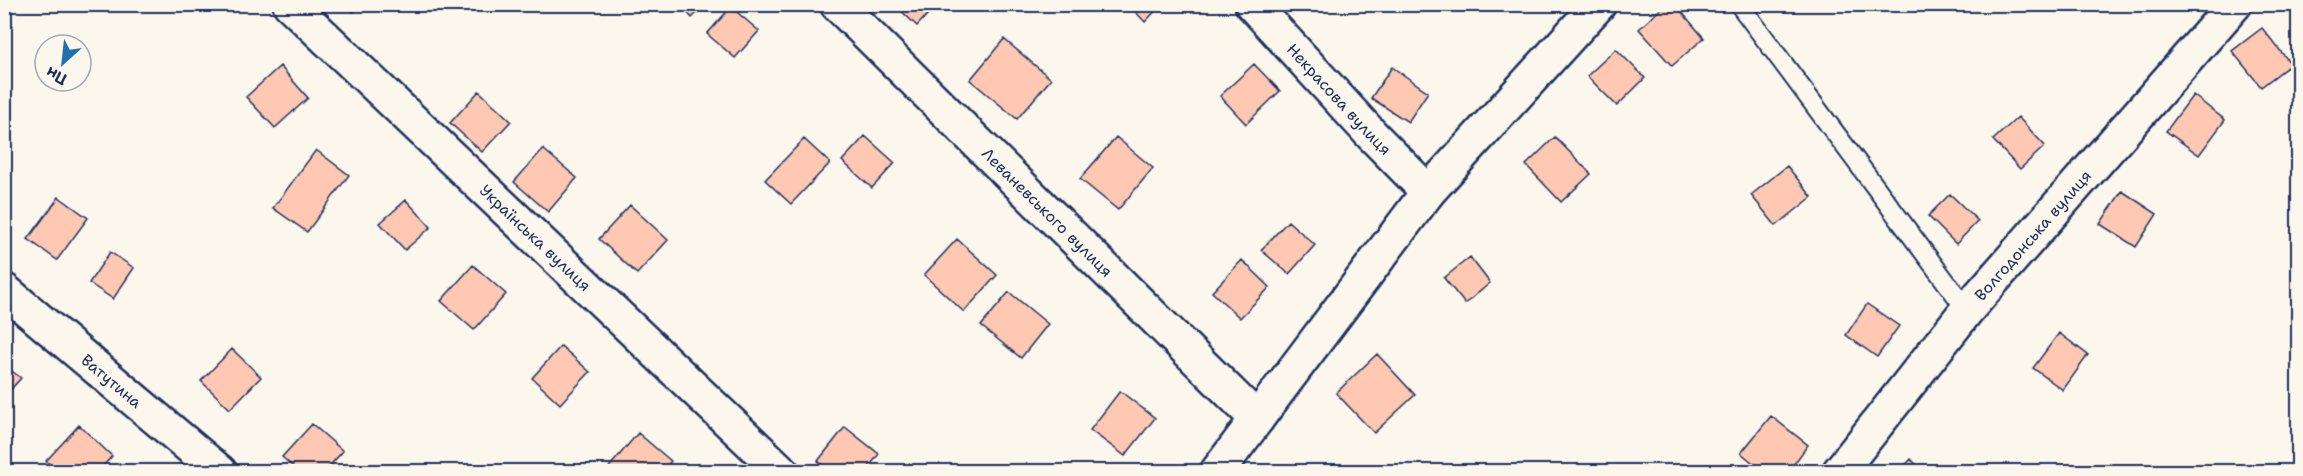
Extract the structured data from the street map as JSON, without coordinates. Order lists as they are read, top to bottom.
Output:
{
  "streets": {
    "street": [
      "Некрасова вулиця",
      "Леваневського вулиця",
      "Волгодонська вулиця",
      "Українська вулиця",
      "Ватутина"
    ]
  },
  "north": "bottom left"
}
